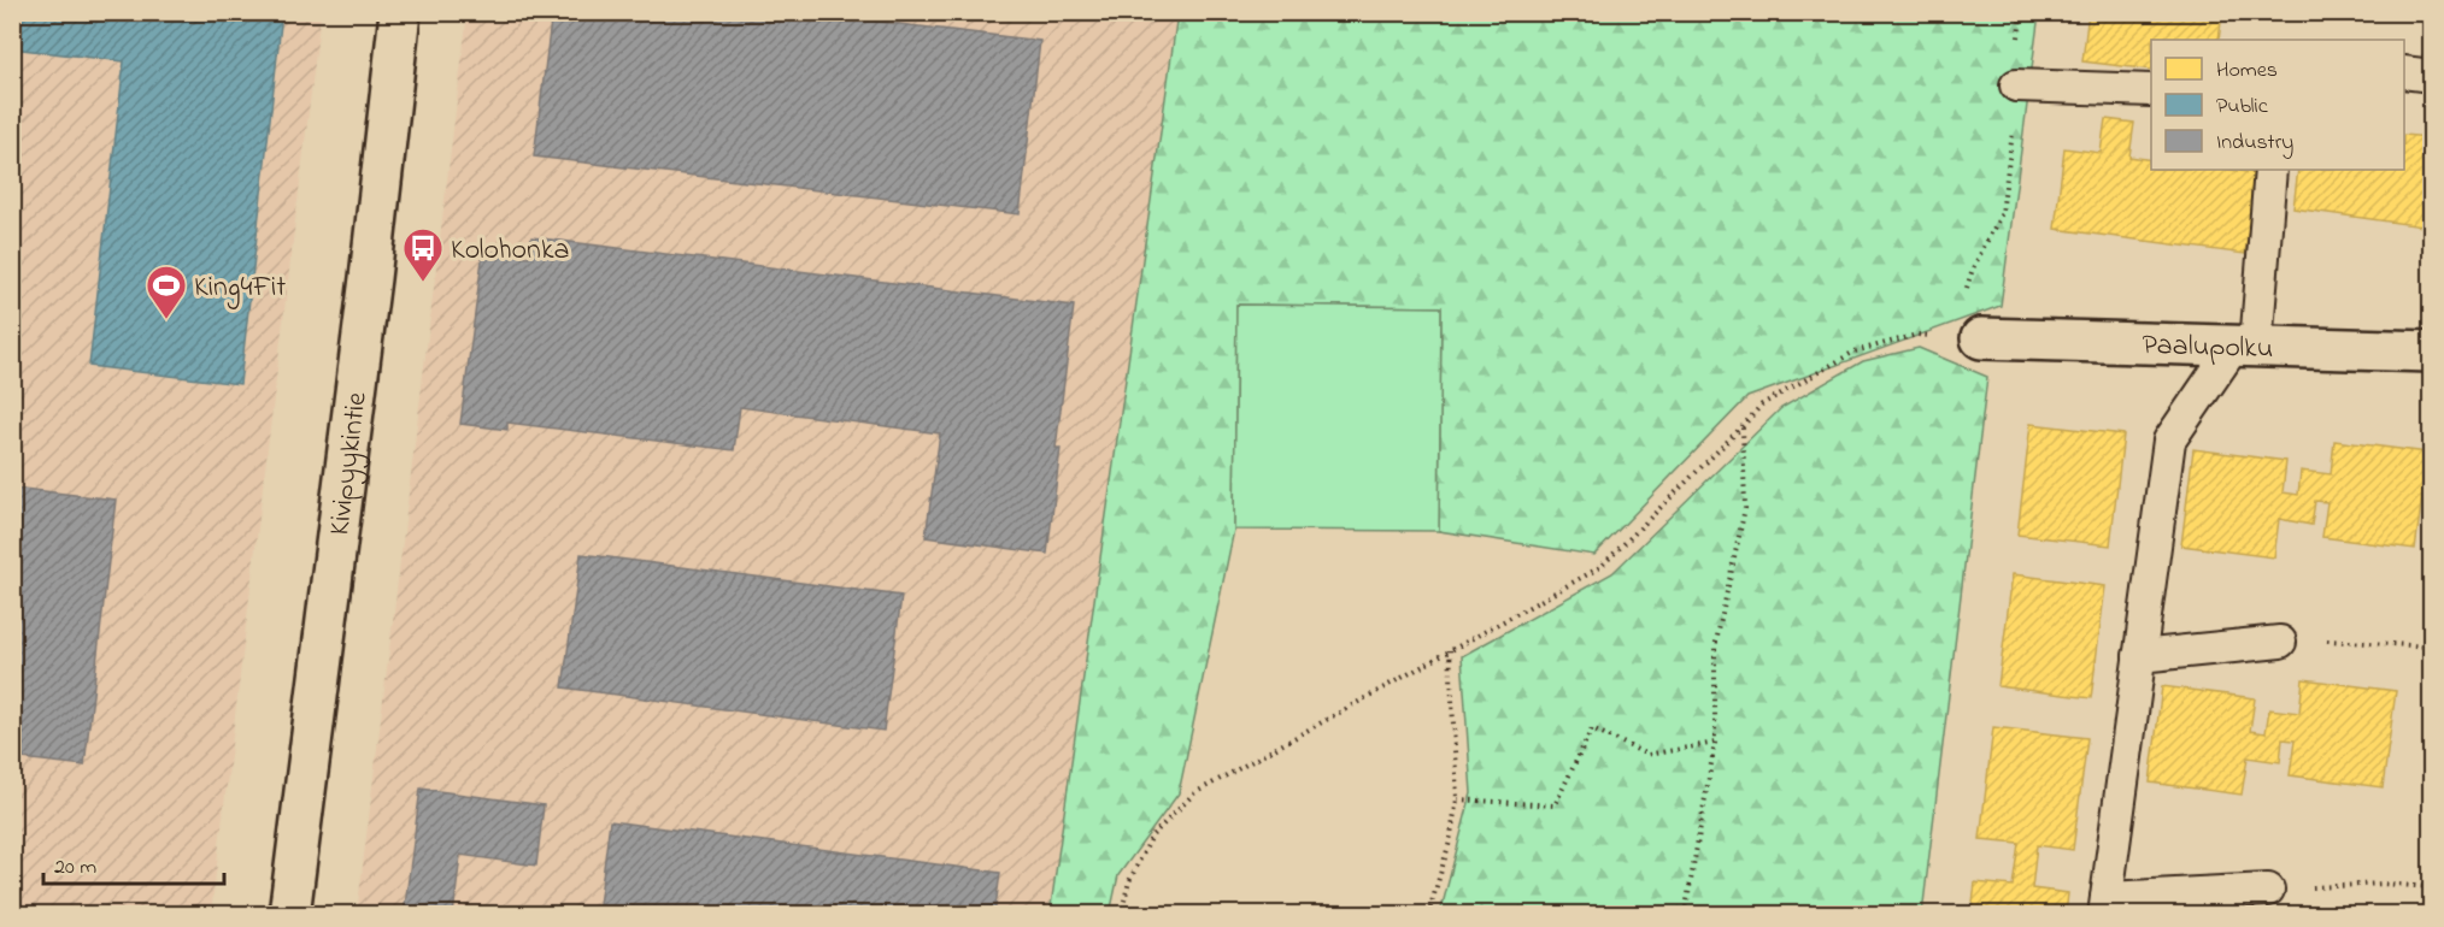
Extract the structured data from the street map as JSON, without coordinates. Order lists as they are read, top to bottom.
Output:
{
  "streets": {
    "street": ["Paalupolku", "Kivipyykintie"]
  },
  "places": {
    "bus stop": ["Kolohonka"],
    "sports": ["King4Fit"]
  },
  "legend": ["Homes", "Public", "Industry"],
  "scale_bar": "20 m"
}
